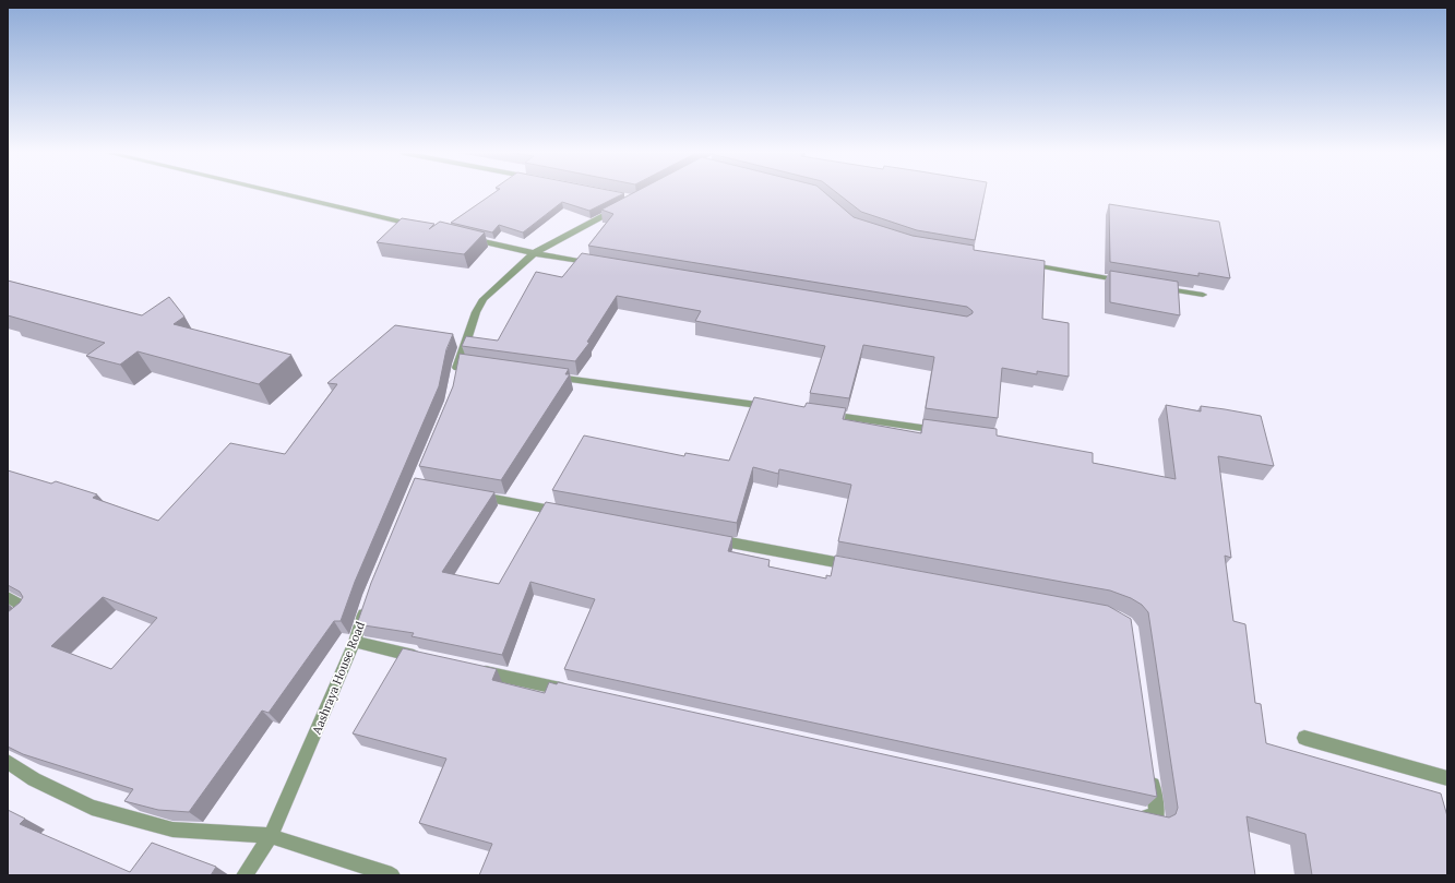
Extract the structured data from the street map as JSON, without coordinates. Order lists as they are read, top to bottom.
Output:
{
  "streets": {
    "street": ["Aashraya House Road"]
  }
}
